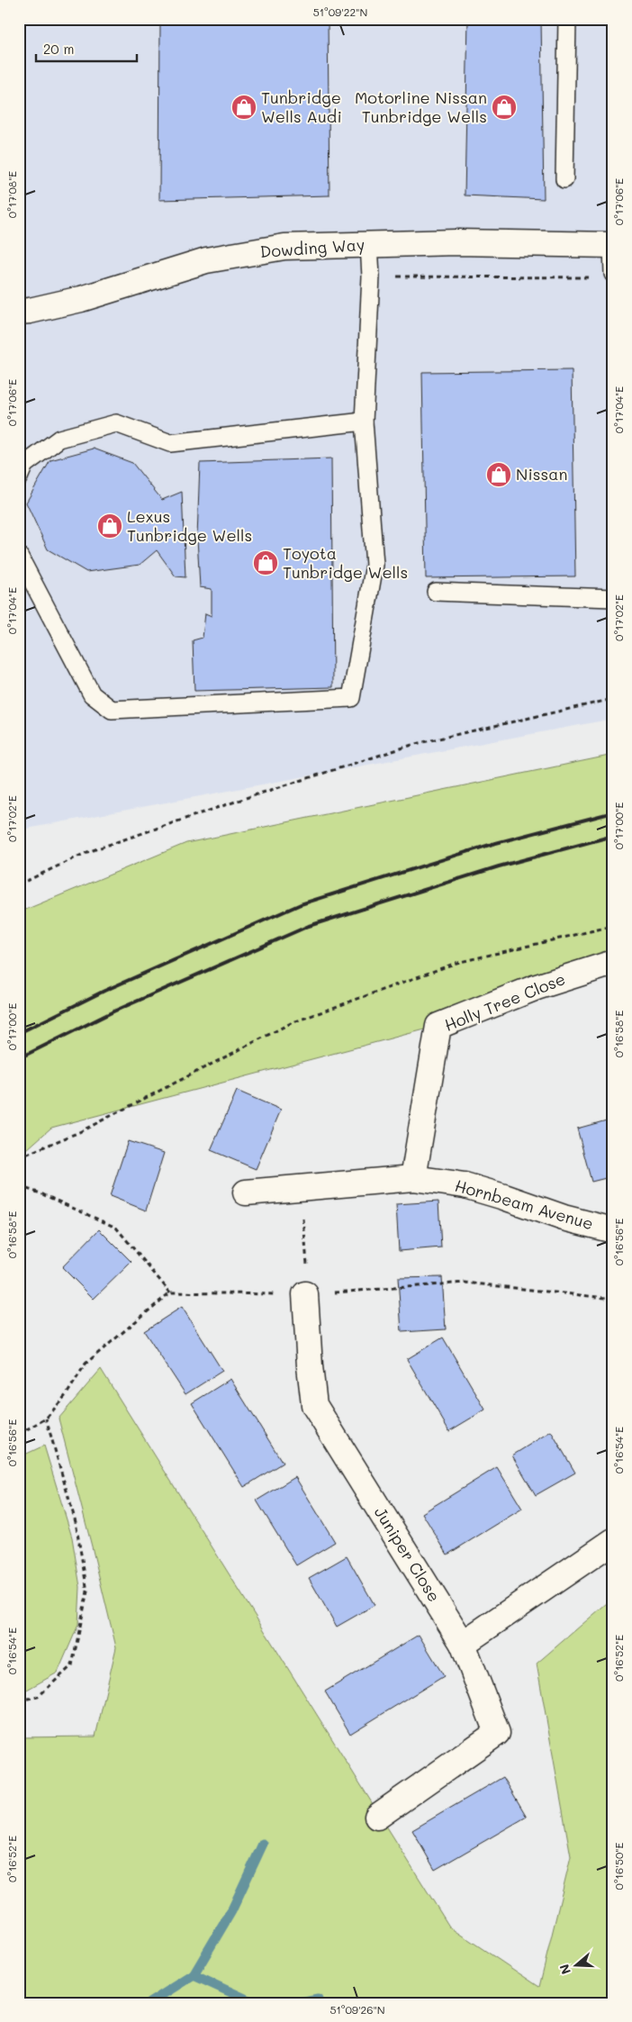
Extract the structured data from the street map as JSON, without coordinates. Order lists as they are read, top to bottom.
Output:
{
  "streets": {
    "street": [
      "Dowding Way",
      "Holly Tree Close",
      "Hornbeam Avenue",
      "Juniper Close"
    ]
  },
  "crossings": [
    ["Holly Tree Close", "Hornbeam Avenue"]
  ],
  "places": {
    "shop": [
      "Tunbridge Wells Audi",
      "Motorline Nissan Tunbridge Wells",
      "Nissan",
      "Lexus Tunbridge Wells",
      "Toyota Tunbridge Wells"
    ]
  },
  "scale_bar": "20 m",
  "north": "left",
  "coordinates": [
    "51°09'22\"N",
    "0°17'08\"E",
    "0°17'06\"E",
    "0°17'04\"E",
    "0°17'02\"E",
    "0°17'00\"E",
    "0°16'58\"E",
    "0°16'56\"E",
    "0°16'54\"E",
    "0°16'52\"E",
    "0°16'50\"E",
    "51°09'26\"N"
  ]
}
